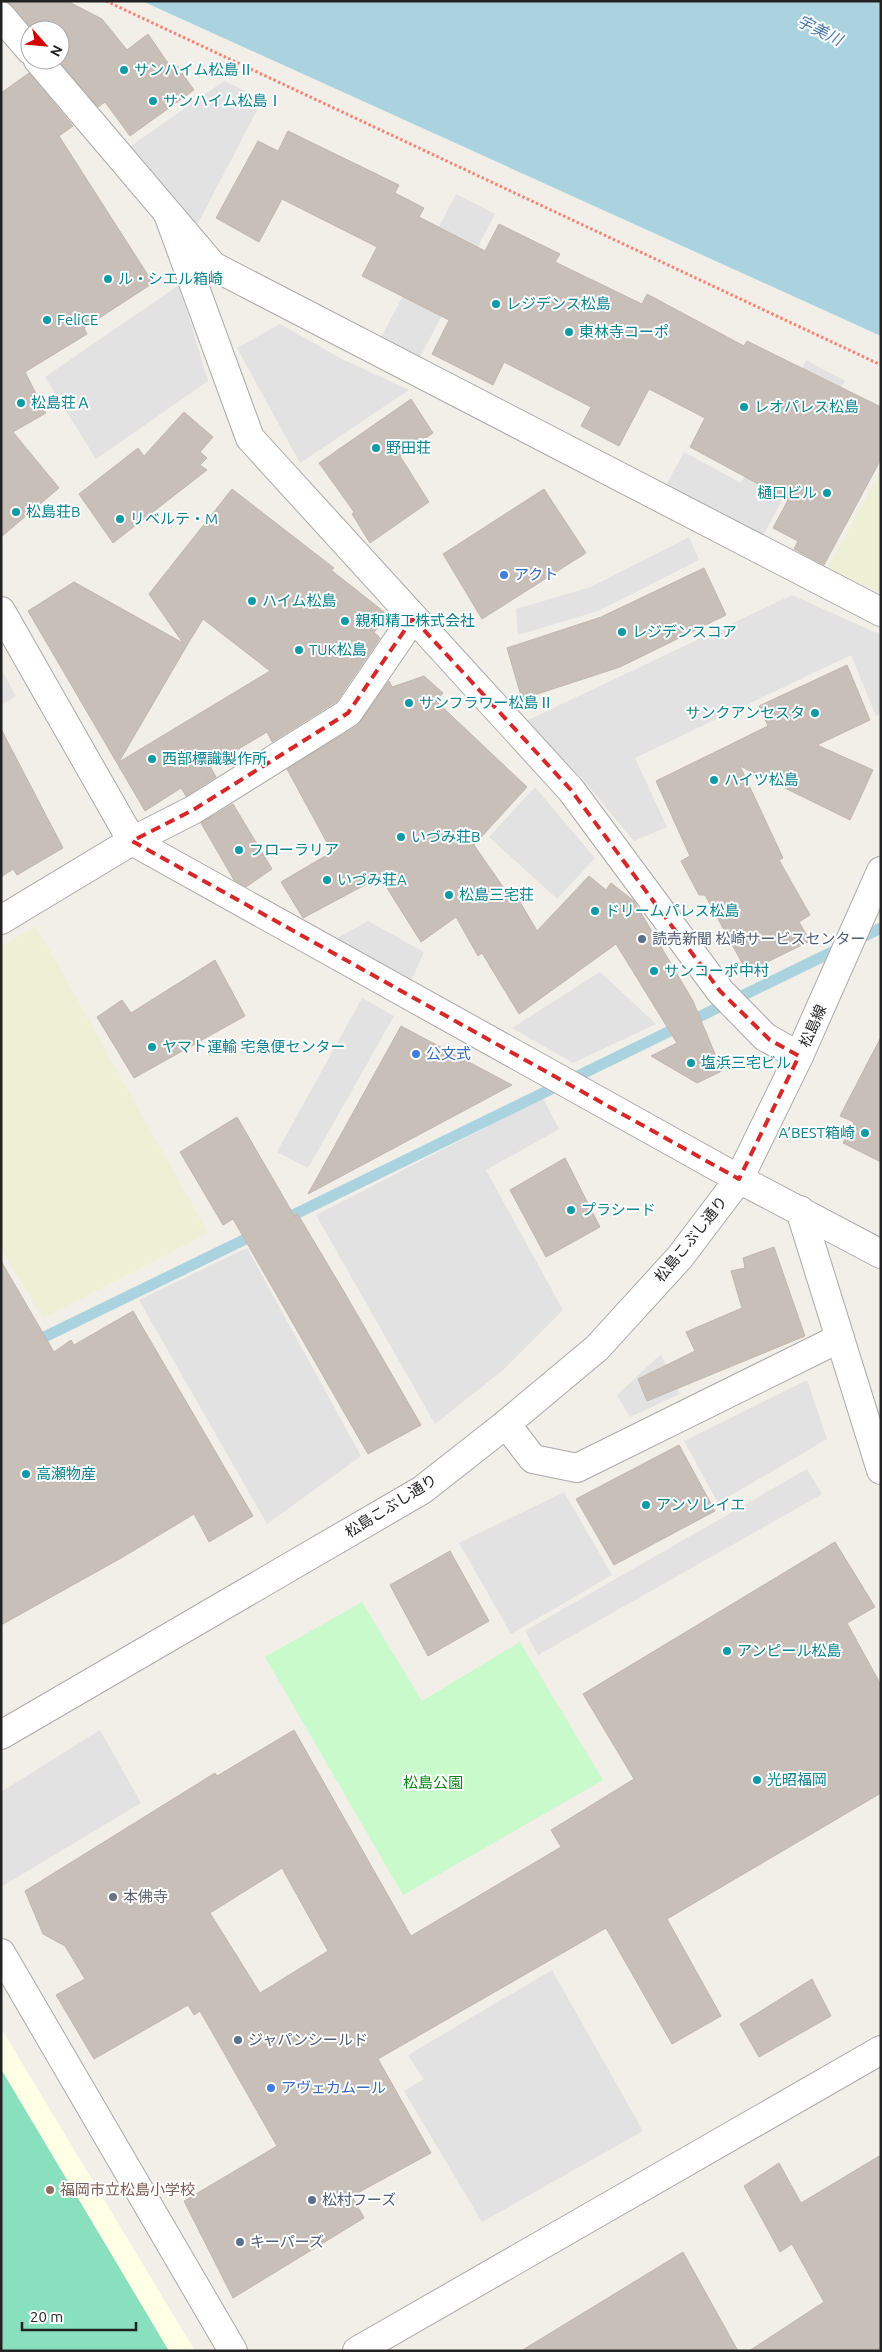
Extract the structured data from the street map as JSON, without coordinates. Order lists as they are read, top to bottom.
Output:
{
  "streets": {
    "street": ["松島線", "松島こぶし通り"]
  },
  "crossings": [
    ["松島線", "松島こぶし通り"]
  ],
  "water": ["宇美川"],
  "parks": ["松島公園"],
  "places": [
    "サンハイム松島Ⅱ",
    "サンハイム松島Ⅰ",
    "ル・シエル箱崎",
    "レジデンス松島",
    "FeliCE",
    "東林寺コーポ",
    "松島荘Ａ",
    "レオパレス松島",
    "野田荘",
    "樋口ビル",
    "松島荘B",
    "リベルテ・M",
    "アクト",
    "ハイム松島",
    "親和精工株式会社",
    "レジデンスコア",
    "TUK松島",
    "サンフラワー松島Ⅱ",
    "サンクアンセスタ",
    "西部標識製作所",
    "ハイツ松島",
    "いづみ荘B",
    "フローラリア",
    "いづみ荘A",
    "松島三宅荘",
    "ドリームパレス松島",
    "読売新聞 松崎サービスセンター",
    "サンコーポ中村",
    "ヤマト運輸 宅急便センター",
    "公文式",
    "塩浜三宅ビル",
    "A’BEST箱崎",
    "プラシード",
    "高瀬物産",
    "アンソレイエ",
    "アンピール松島",
    "光昭福岡",
    "本佛寺",
    "ジャパンシールド",
    "アヴェカムール",
    "福岡市立松島小学校",
    "松村フーズ",
    "キーパーズ"
  ],
  "scale_bar": "20 m",
  "north": "bottom right"
}
